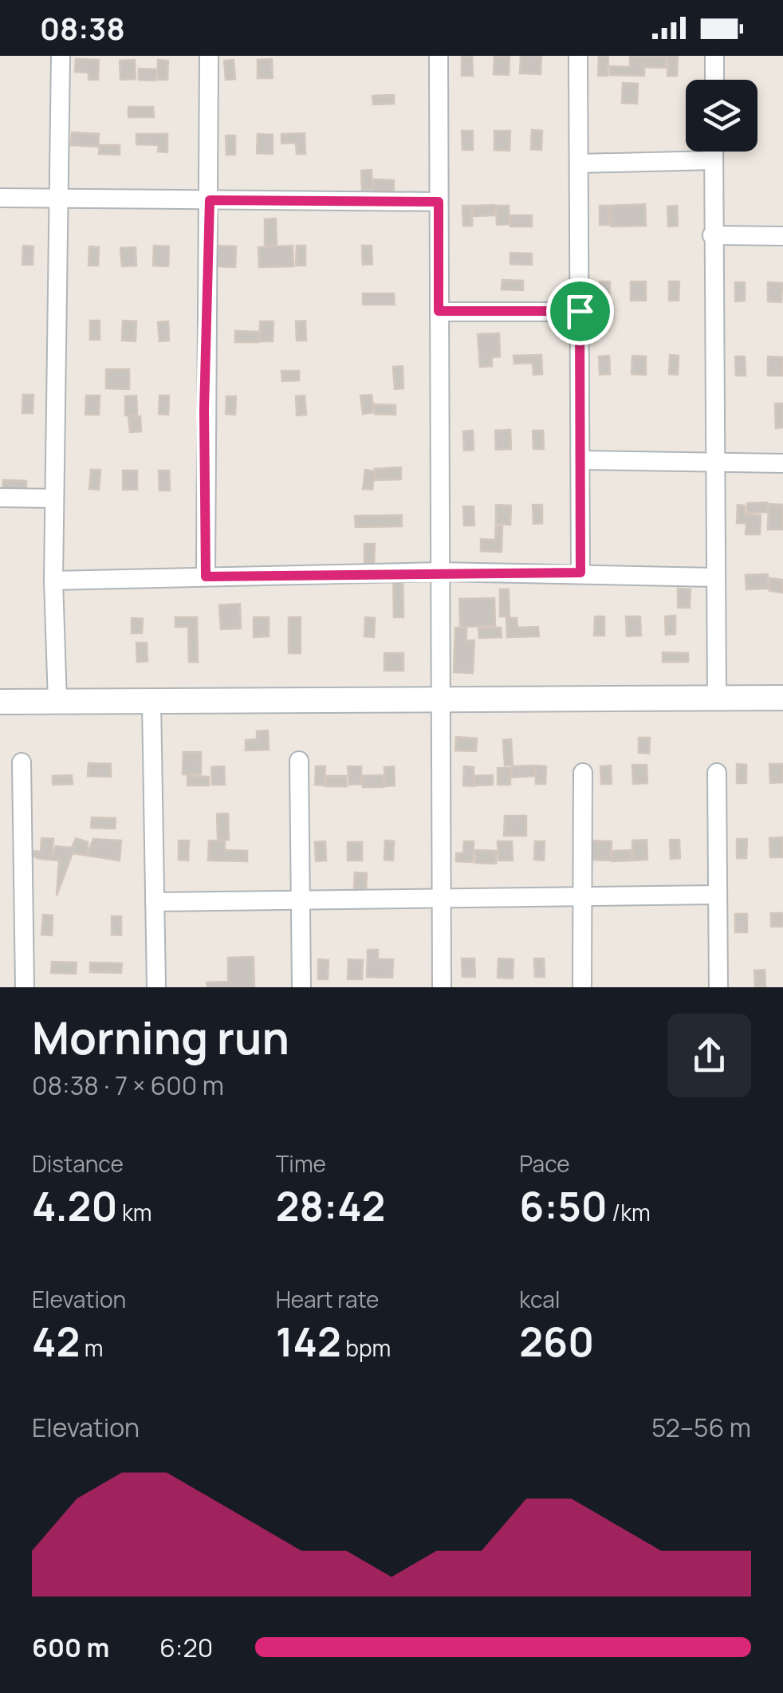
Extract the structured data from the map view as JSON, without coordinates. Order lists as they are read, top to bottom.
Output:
{
  "page": {
    "status": "08:38",
    "heading": ["Morning run", "08:38 · 7 × 600 m"],
    "stats": [
      ["Distance", "4.20 km"],
      ["Time", "28:42"],
      ["Pace", "6:50 /km"],
      ["Elevation", "42 m"],
      ["Heart rate", "142 bpm"],
      ["kcal", "260"]
    ],
    "chart": ["Elevation", "52–56 m"],
    "list": [
      {
        "name": "600 m",
        "note": "6:20"
      }
    ]
  }
}
